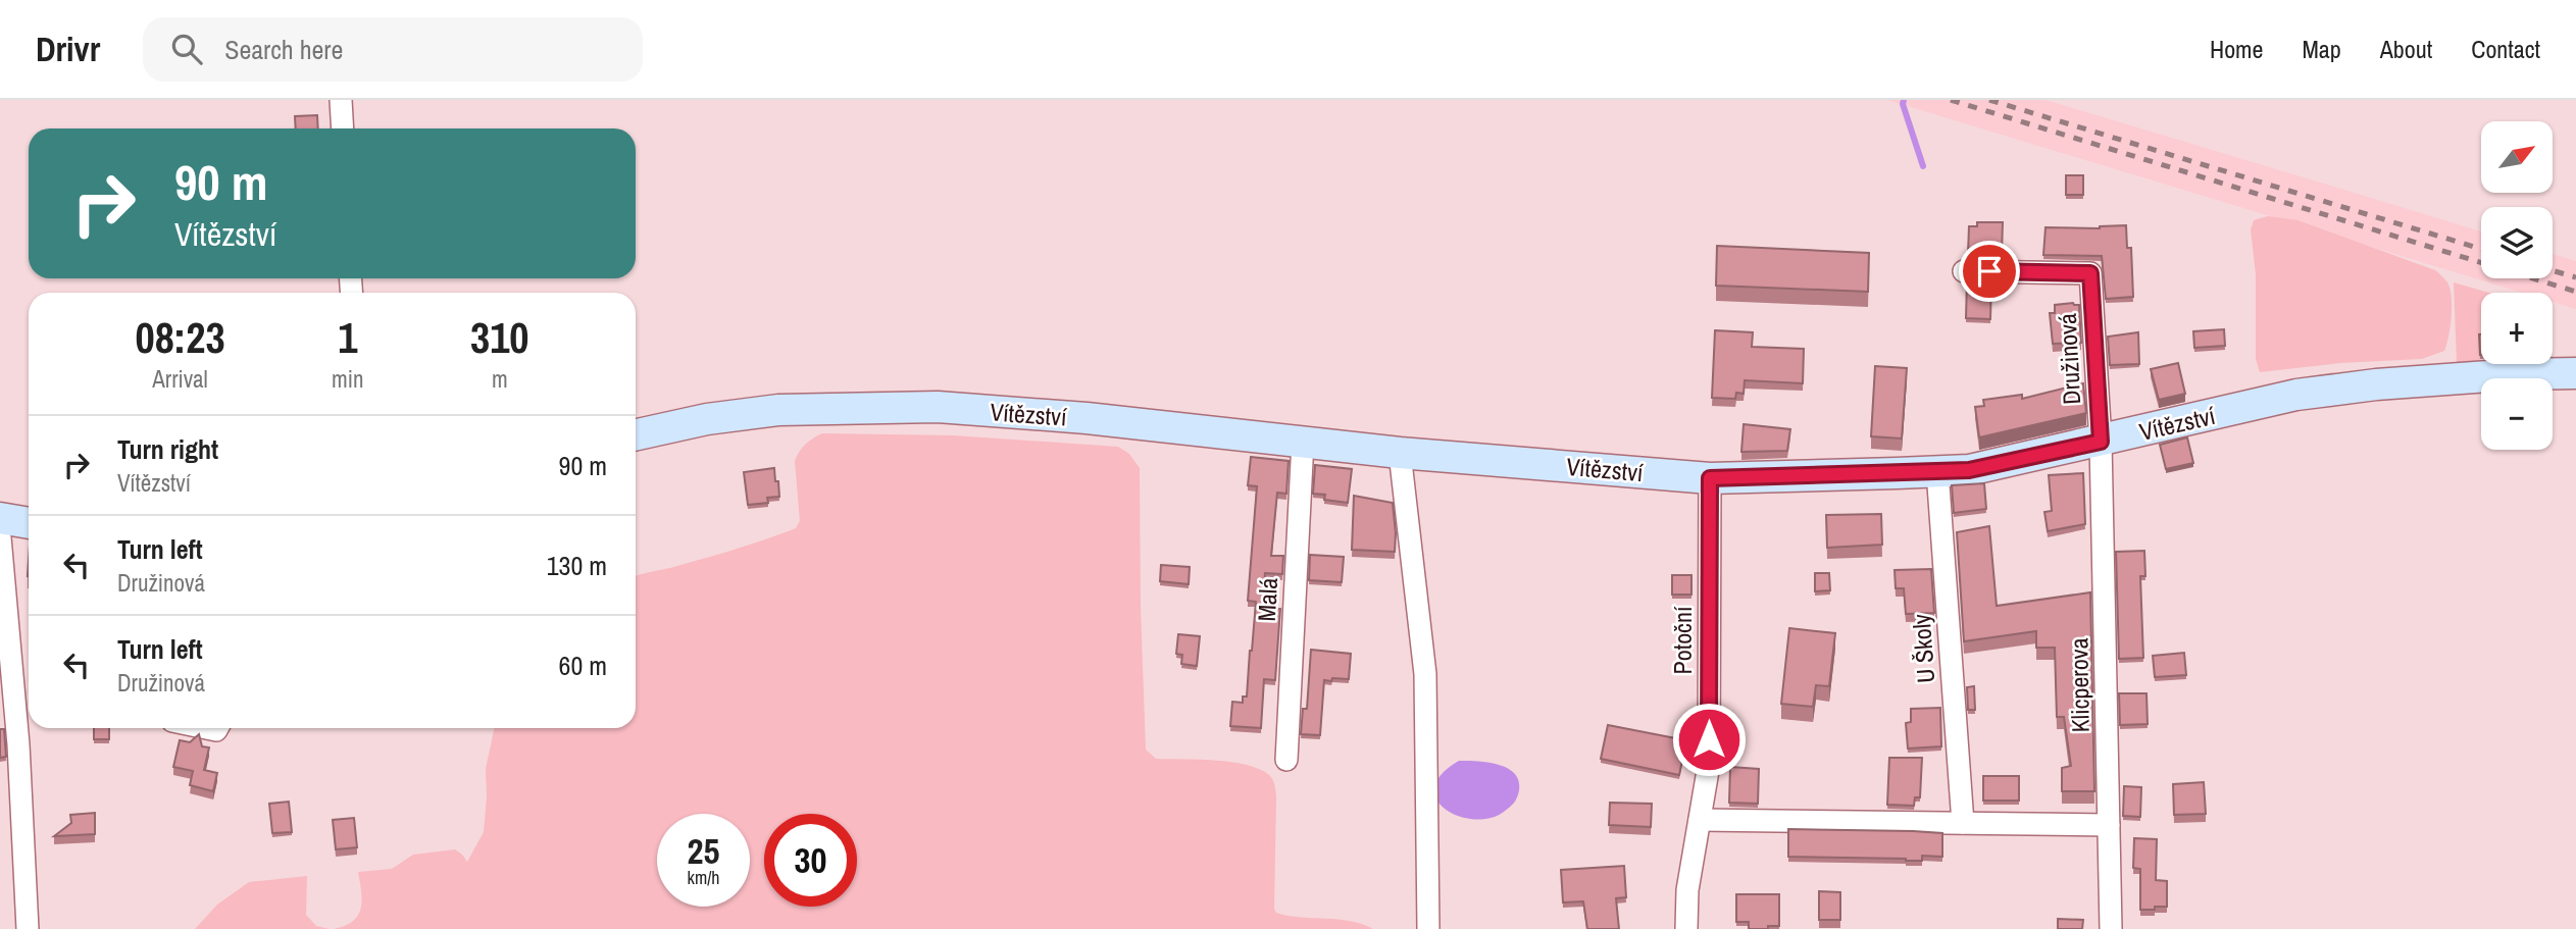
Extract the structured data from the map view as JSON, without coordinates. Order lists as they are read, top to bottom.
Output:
{
  "streets": {
    "main road": ["Vítězství"],
    "street": [
      "Družinová",
      "Malá",
      "Potoční",
      "U Školy",
      "Klicperova"
    ]
  },
  "crossings": [
    ["Družinová", "Vítězství"],
    ["Družinová", "Klicperova"],
    ["Vítězství", "Malá"],
    ["Vítězství", "Potoční"],
    ["Vítězství", "U Školy"],
    ["Vítězství", "Klicperova"]
  ],
  "north": "top right",
  "page": {
    "header": "Drivr",
    "search": "Search here",
    "nav": [
      "Home",
      "Map",
      "About",
      "Contact"
    ],
    "map_buttons": ["+", "−"],
    "turn": ["90 m", "Vítězství"],
    "eta": [
      "08:23",
      "Arrival",
      "1",
      "min",
      "310",
      "m"
    ],
    "list": [
      {
        "name": "Turn right",
        "note": "Vítězství",
        "value": "90 m"
      },
      {
        "name": "Turn left",
        "note": "Družinová",
        "value": "130 m"
      },
      {
        "name": "Turn left",
        "note": "Družinová",
        "value": "60 m"
      }
    ],
    "speed": "25 km/h",
    "limit": "30"
  }
}
